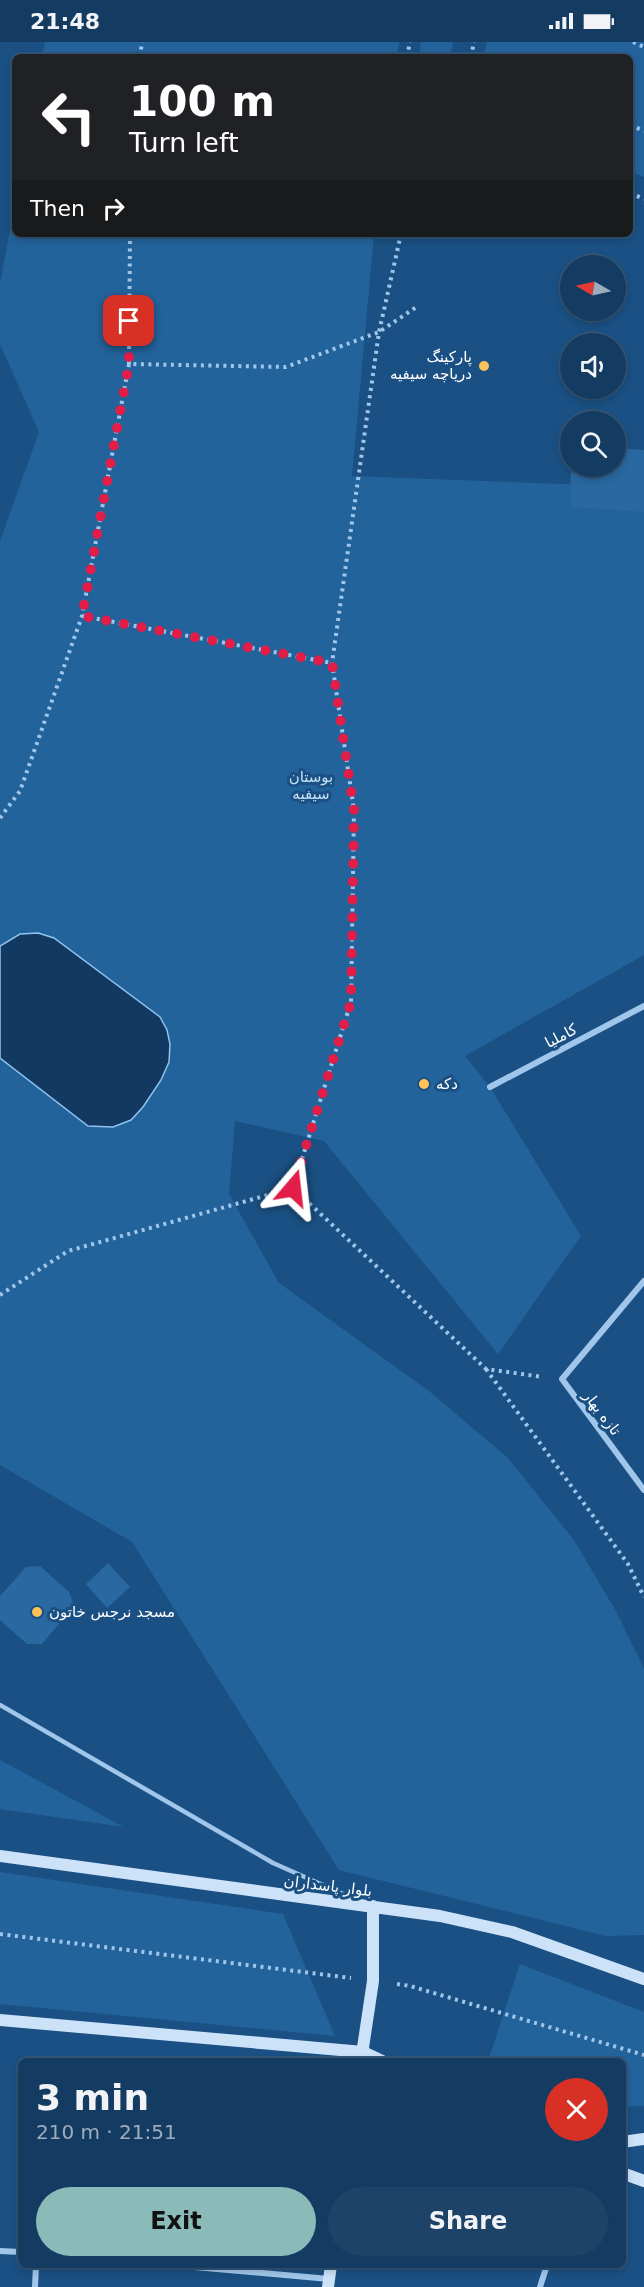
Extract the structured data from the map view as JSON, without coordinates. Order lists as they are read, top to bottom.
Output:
{
  "streets": {
    "main road": ["بلوار پاسداران"],
    "street": ["کاملیا", "تازه بهار"]
  },
  "parks": ["بوستان سیفیه"],
  "places": ["پارکینگ دریاچه سیفیه", "دکه", "مسجد نرجس خاتون"],
  "north": "left",
  "page": {
    "status": "21:48",
    "turn": ["100 m", "Turn left"],
    "then": "Then",
    "heading": ["3 min", "210 m · 21:51"],
    "buttons": ["Exit", "Share"]
  }
}
